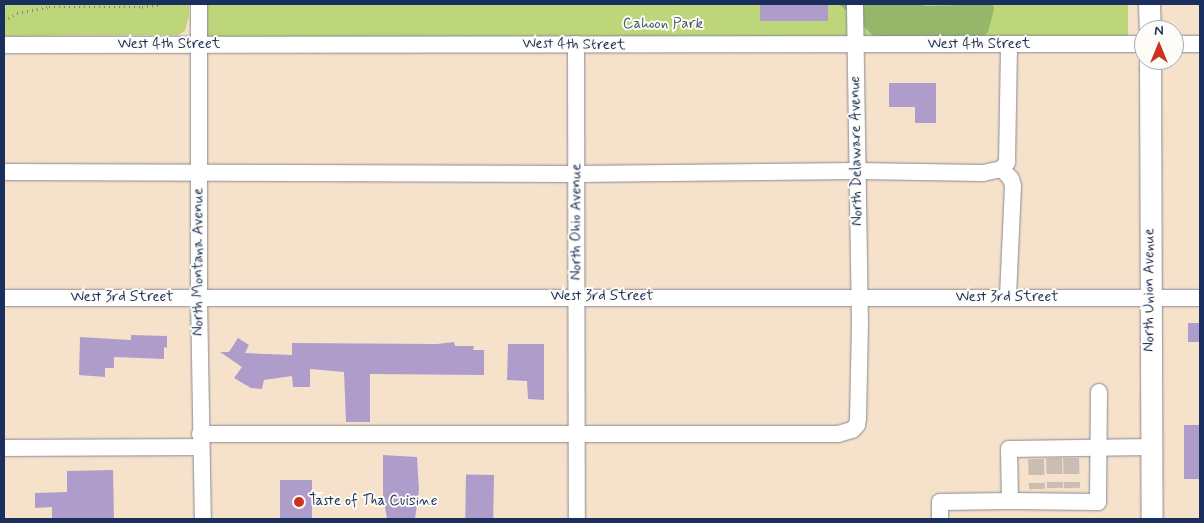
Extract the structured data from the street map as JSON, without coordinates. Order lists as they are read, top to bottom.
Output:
{
  "streets": {
    "main road": ["North Union Avenue"],
    "street": [
      "West 4th Street",
      "North Delaware Avenue",
      "North Ohio Avenue",
      "North Montana Avenue",
      "West 3rd Street"
    ]
  },
  "crossings": [
    ["West 4th Street", "North Delaware Avenue"],
    ["West 4th Street", "North Ohio Avenue"],
    ["West 4th Street", "North Montana Avenue"],
    ["North Delaware Avenue", "North Ohio Avenue"],
    ["North Delaware Avenue", "West 3rd Street"],
    ["North Ohio Avenue", "West 3rd Street"],
    ["North Montana Avenue", "West 3rd Street"],
    ["North Union Avenue", "West 3rd Street"]
  ],
  "parks": ["Cahoon Park"],
  "places": ["Taste of Tha Cuisine"],
  "north": "top"
}
